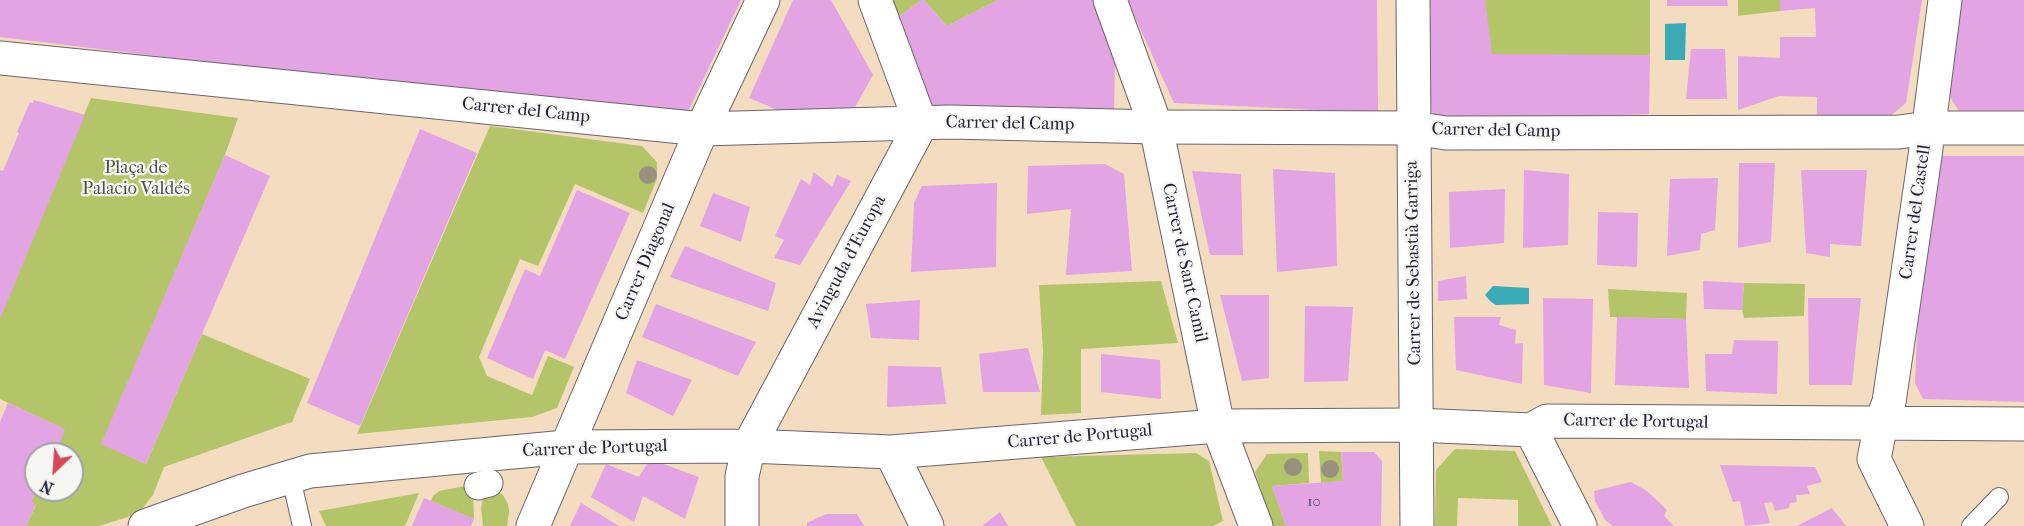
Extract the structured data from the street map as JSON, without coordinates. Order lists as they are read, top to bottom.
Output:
{
  "streets": {
    "street": [
      "Carrer del Camp",
      "Carrer del Castell",
      "Carrer Diagonal",
      "Avinguda d'Europa",
      "Carrer de Sant Camil",
      "Carrer de Sebastià Garriga",
      "Carrer de Portugal"
    ]
  },
  "crossings": [
    ["Carrer del Camp", "Carrer del Castell"],
    ["Carrer del Camp", "Carrer Diagonal"],
    ["Carrer del Camp", "Avinguda d'Europa"],
    ["Carrer del Camp", "Carrer de Sant Camil"],
    ["Carrer del Camp", "Carrer de Sebastià Garriga"],
    ["Carrer del Castell", "Carrer de Portugal"],
    ["Carrer Diagonal", "Carrer de Portugal"],
    ["Avinguda d'Europa", "Carrer de Portugal"],
    ["Carrer de Sant Camil", "Carrer de Portugal"],
    ["Carrer de Sebastià Garriga", "Carrer de Portugal"]
  ],
  "parks": ["Plaça de Palacio Valdés"],
  "house_numbers": ["10"],
  "north": "bottom left"
}
